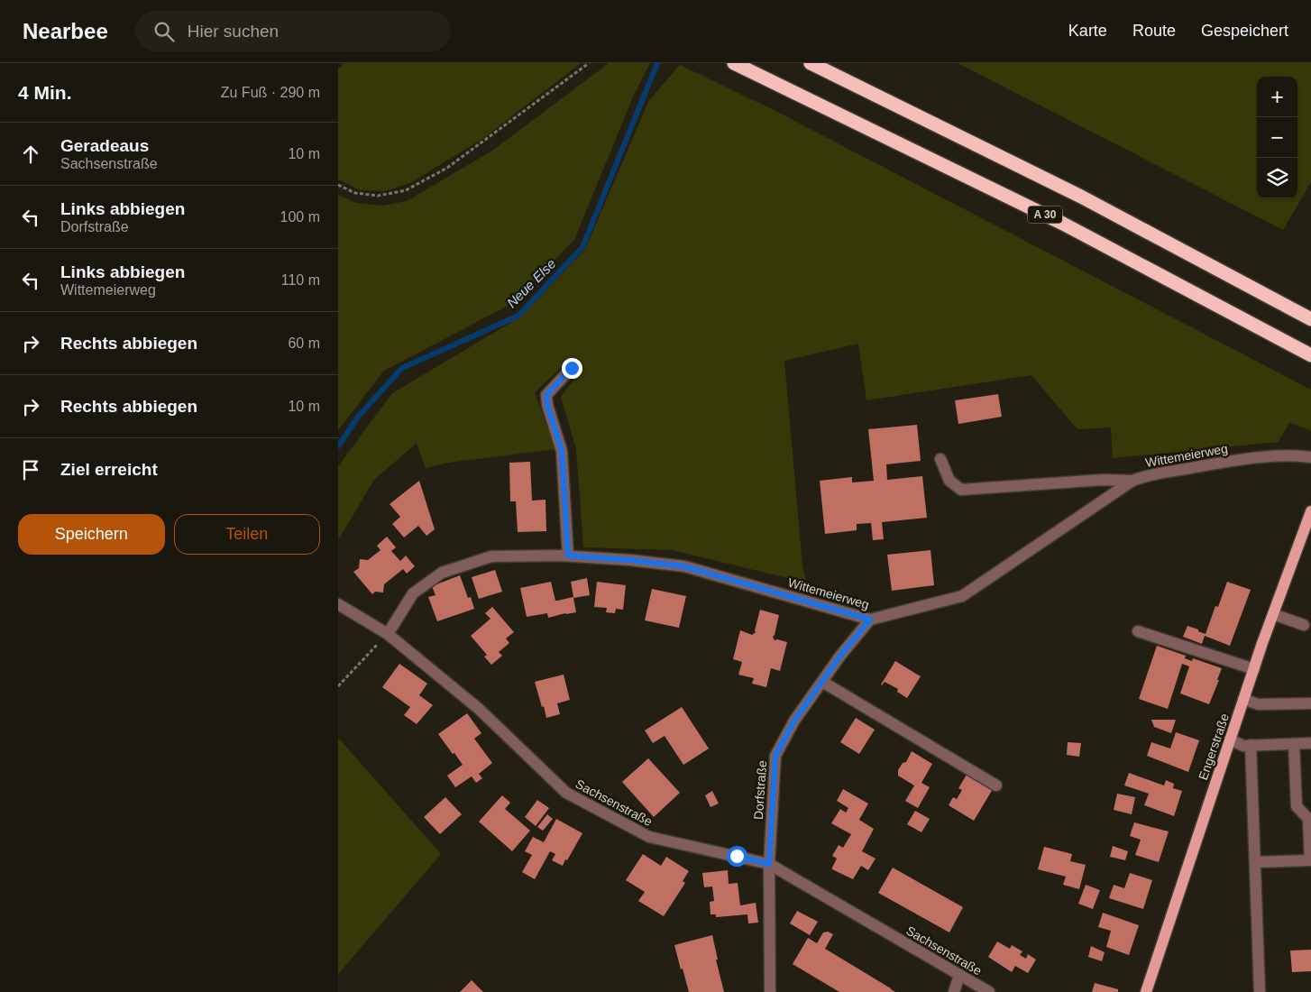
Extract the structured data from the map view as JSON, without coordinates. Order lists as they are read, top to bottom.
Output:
{
  "streets": {
    "highway": ["A 30"],
    "main road": ["Engerstraße"],
    "street": ["Wittemeierweg", "Dorfstraße", "Sachsenstraße"]
  },
  "crossings": [
    ["Wittemeierweg", "Dorfstraße"],
    ["Wittemeierweg", "Sachsenstraße"],
    ["Dorfstraße", "Sachsenstraße"]
  ],
  "water": ["Neue Else"],
  "page": {
    "header": "Nearbee",
    "search": "Hier suchen",
    "nav": ["Karte", "Route", "Gespeichert"],
    "heading": ["4 Min.", "Zu Fuß · 290 m"],
    "map_buttons": ["+", "−"],
    "list": [
      ["Geradeaus", "Sachsenstraße", "10 m"],
      ["Links abbiegen", "Dorfstraße", "100 m"],
      ["Links abbiegen", "Wittemeierweg", "110 m"],
      ["Rechts abbiegen", "60 m"],
      ["Rechts abbiegen", "10 m"],
      "Ziel erreicht"
    ],
    "buttons": ["Speichern", "Teilen"]
  }
}
